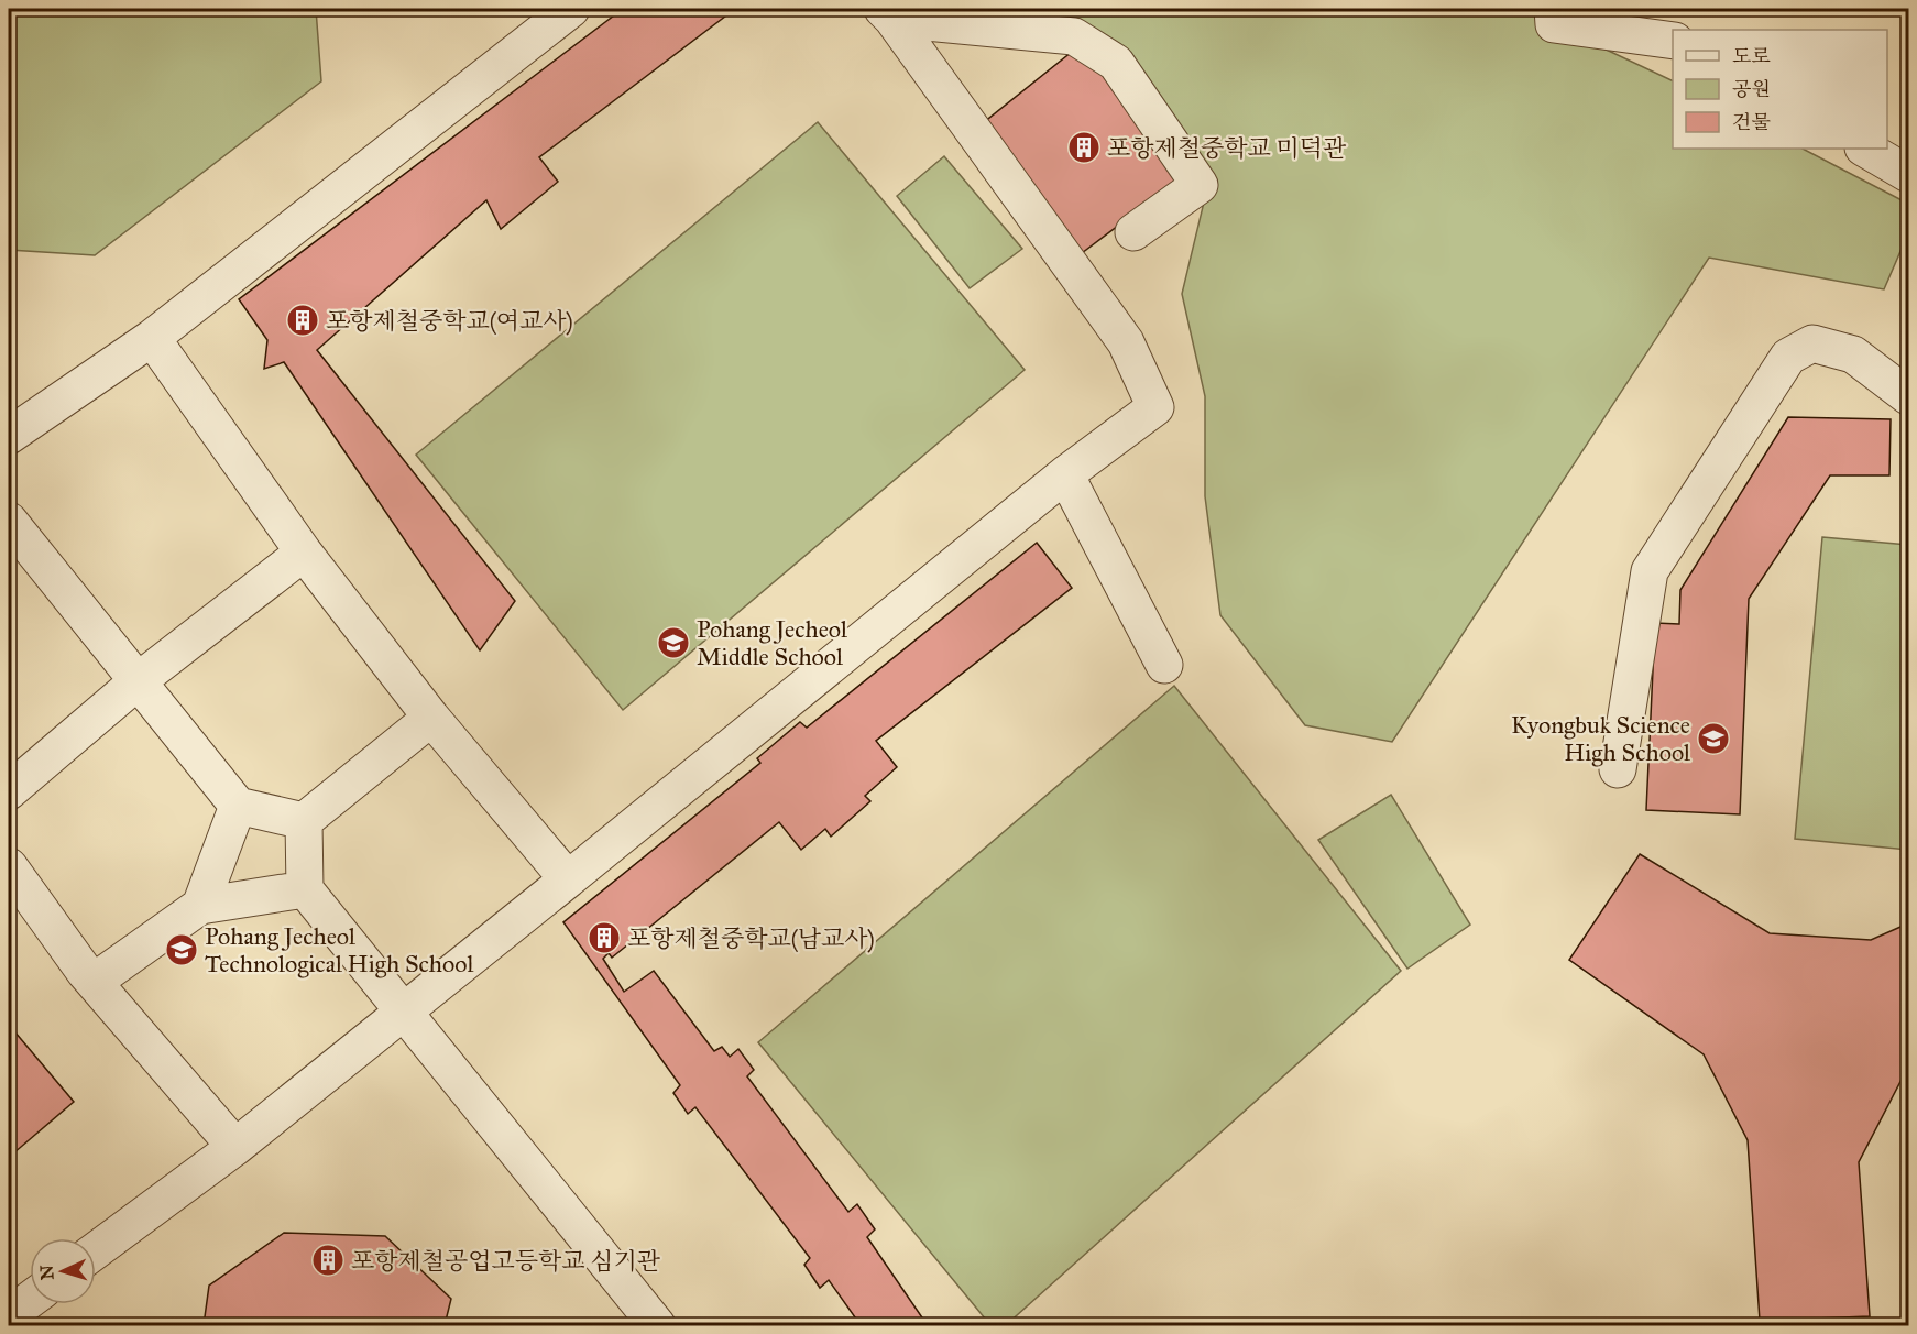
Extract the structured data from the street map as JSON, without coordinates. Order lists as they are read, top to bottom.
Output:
{
  "places": {
    "building": [
      "포항제철중학교 미덕관",
      "포항제철중학교(여교사)",
      "포항제철중학교(남교사)",
      "포항제철공업고등학교 심기관"
    ],
    "school or university": ["Pohang Jecheol Middle School", "Kyongbuk Science High School", "Pohang Jecheol Technological High School"]
  },
  "legend": ["도로", "공원", "건물"],
  "north": "left"
}
